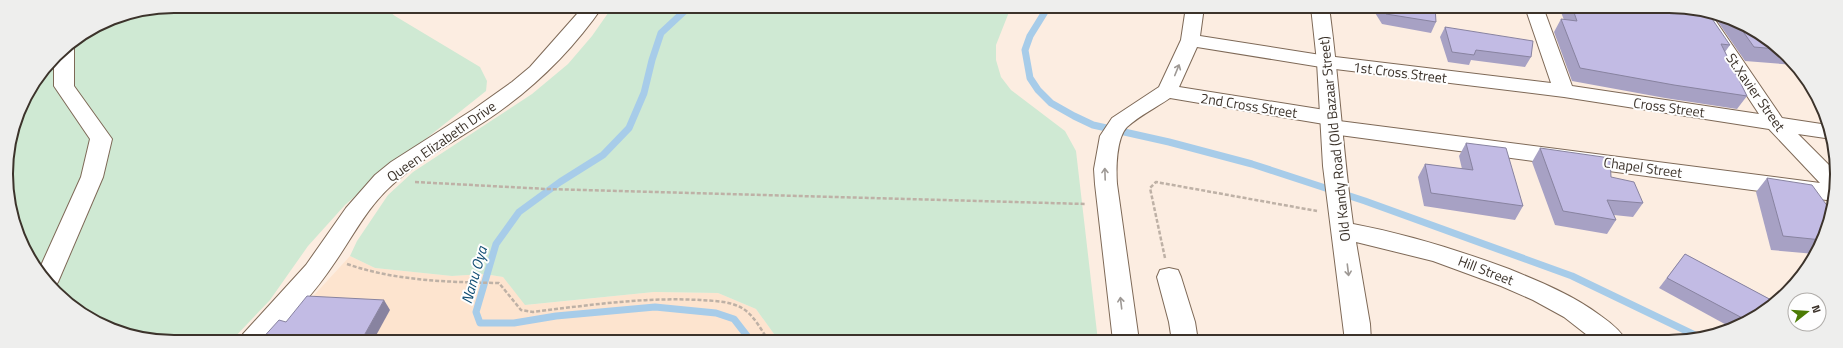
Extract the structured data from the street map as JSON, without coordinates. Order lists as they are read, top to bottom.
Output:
{
  "streets": {
    "main road": [
      "1st Cross Street",
      "St.Xavier Street",
      "2nd Cross Street",
      "Cross Street",
      "Old Kandy Road (Old Bazaar Street)",
      "Queen Elizabeth Drive",
      "Chapel Street",
      "Hill Street"
    ]
  },
  "crossings": [
    ["1st Cross Street", "Cross Street"],
    ["1st Cross Street", "Old Kandy Road (Old Bazaar Street)"],
    ["St.Xavier Street", "Cross Street"],
    ["2nd Cross Street", "Old Kandy Road (Old Bazaar Street)"],
    ["2nd Cross Street", "Chapel Street"],
    ["Old Kandy Road (Old Bazaar Street)", "Chapel Street"],
    ["Old Kandy Road (Old Bazaar Street)", "Hill Street"]
  ],
  "water": ["Nanu Oya"],
  "north": "right"
}
